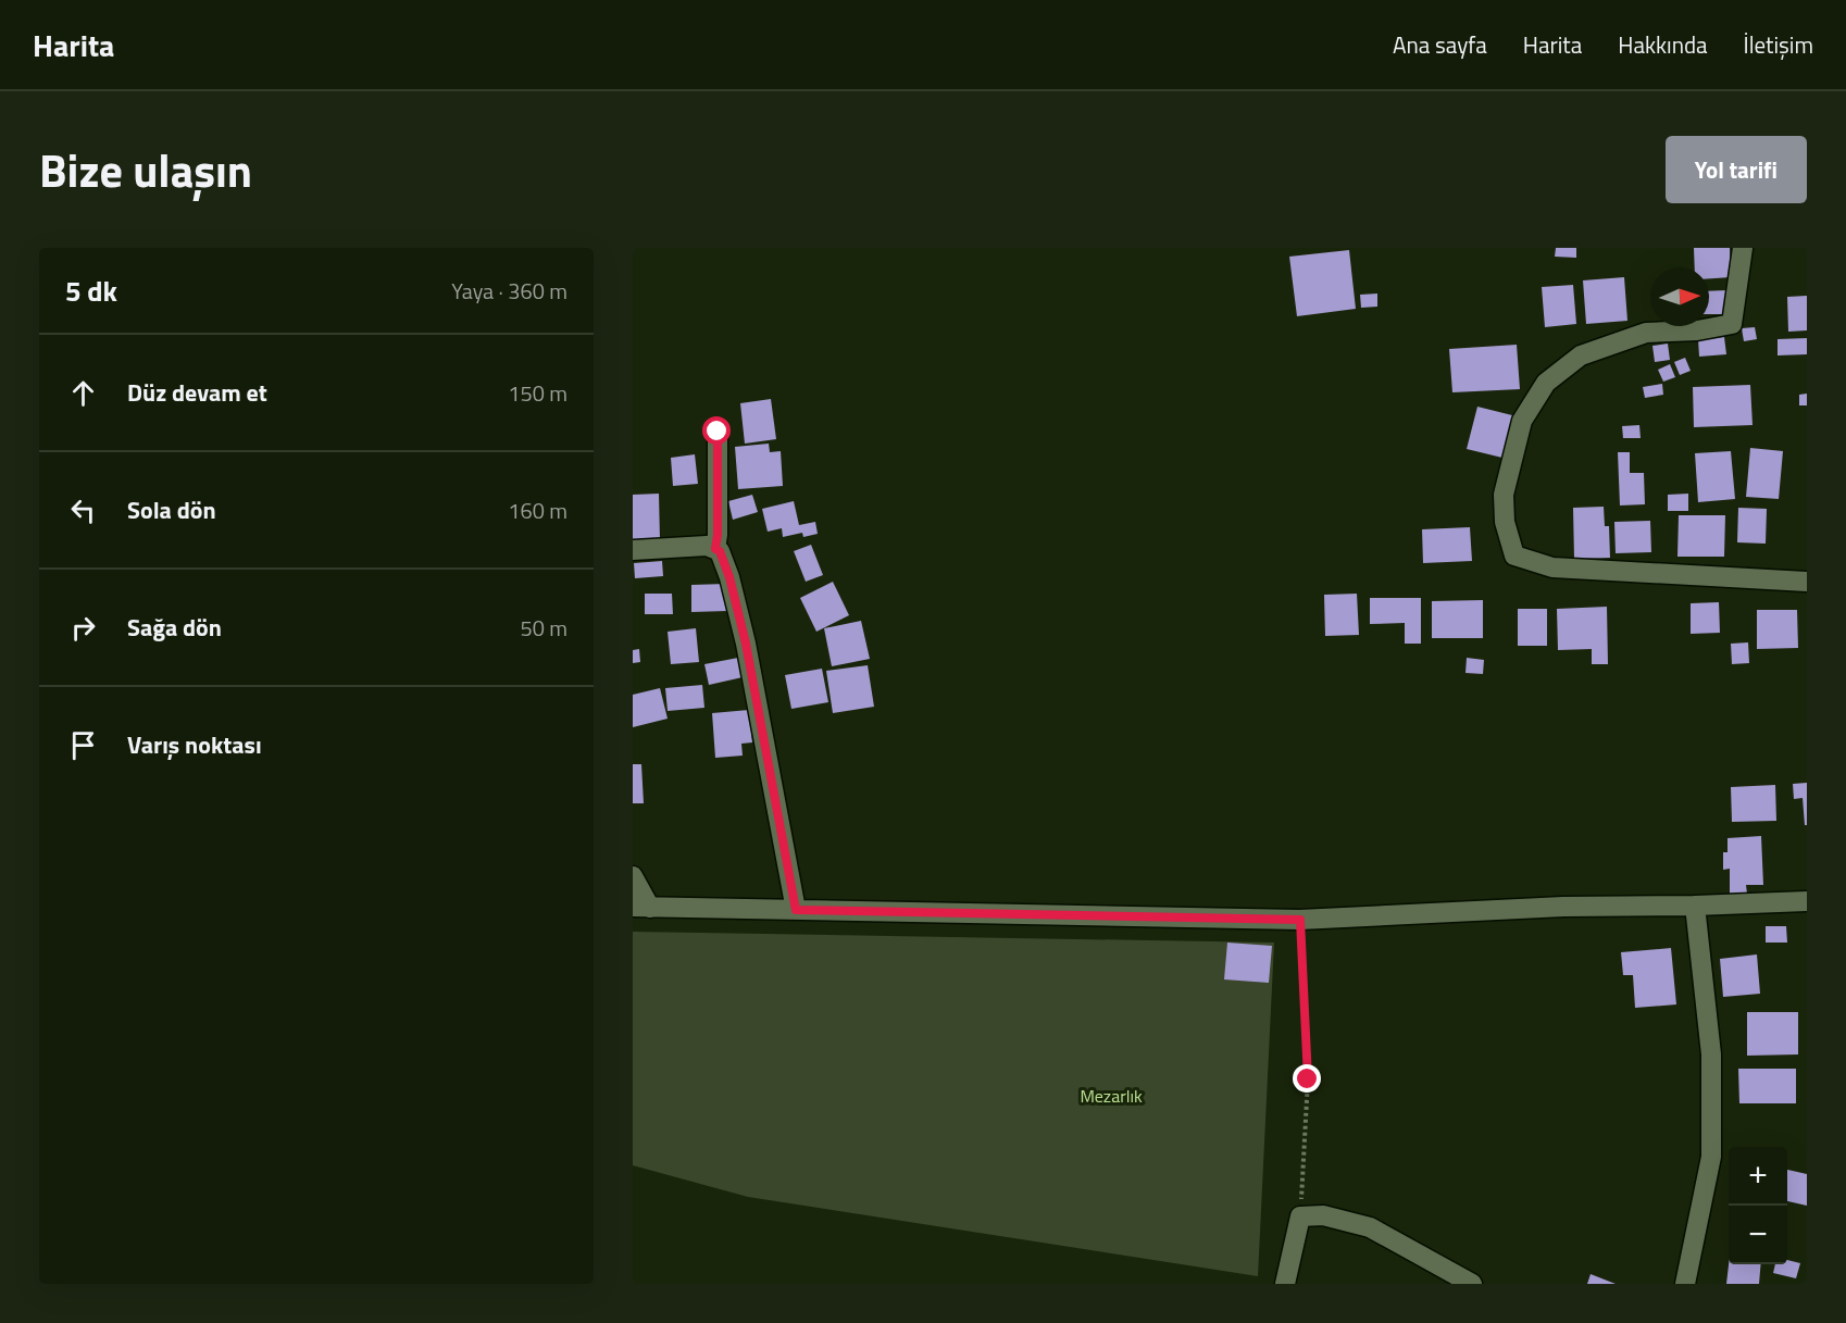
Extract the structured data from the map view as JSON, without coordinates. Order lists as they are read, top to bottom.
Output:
{
  "parks": ["Mezarlık"],
  "north": "right",
  "page": {
    "header": "Harita",
    "nav": [
      "Ana sayfa",
      "Harita",
      "Hakkında",
      "İletişim"
    ],
    "title": "Bize ulaşın",
    "buttons": "Yol tarifi",
    "heading": ["5 dk", "Yaya · 360 m"],
    "list": [
      ["Düz devam et", "150 m"],
      ["Sola dön", "160 m"],
      ["Sağa dön", "50 m"],
      "Varış noktası"
    ],
    "map_buttons": ["+", "−"]
  }
}
